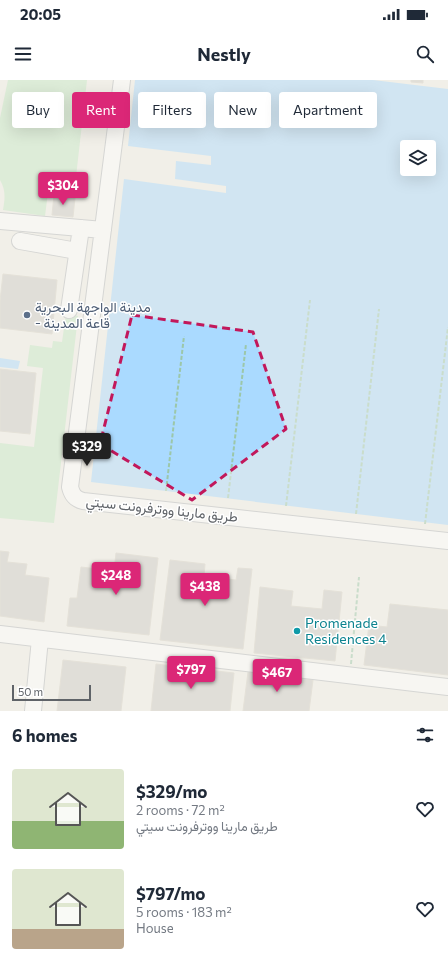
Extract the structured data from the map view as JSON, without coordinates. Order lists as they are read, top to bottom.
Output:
{
  "streets": {
    "street": ["طريق مارينا ووترفرونت سيتي"]
  },
  "places": ["مدينة الواجهة البحرية - قاعة المدينة", "Promenade Residences 4"],
  "scale_bar": "50 m",
  "page": {
    "status": "20:05",
    "header": "Nestly",
    "chip": [
      "Buy",
      "Rent",
      "Filters",
      "New",
      "Apartment"
    ],
    "price": [
      "$304",
      "$329",
      "$248",
      "$438",
      "$797",
      "$467"
    ],
    "scale": "50 m",
    "heading": "6 homes",
    "list": [
      {
        "name": "$329/mo",
        "note": "2 rooms · 72 m² · طريق مارينا ووترفرونت سيتي"
      },
      {
        "name": "$797/mo",
        "note": "5 rooms · 183 m² · House"
      }
    ]
  }
}
